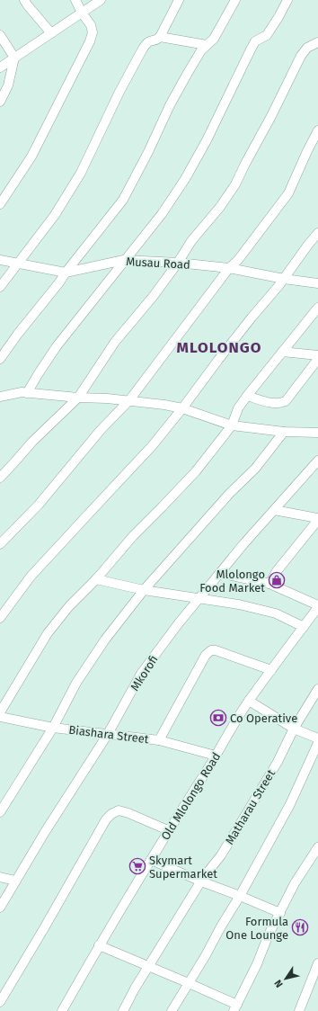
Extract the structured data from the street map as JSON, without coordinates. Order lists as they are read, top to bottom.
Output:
{
  "streets": {
    "street": [
      "Musau Road",
      "Mkorofi",
      "Biashara Street",
      "Old Mlolongo Road",
      "Matharau Street"
    ]
  },
  "crossings": [
    ["Mkorofi", "Biashara Street"],
    ["Biashara Street", "Old Mlolongo Road"]
  ],
  "districts": ["MLOLONGO"],
  "places": {
    "shop": ["Mlolongo Food Market"],
    "bank": ["Co Operative"],
    "supermarket": ["Skymart Supermarket"],
    "restaurant": ["Formula One Lounge"]
  },
  "north": "bottom left"
}
